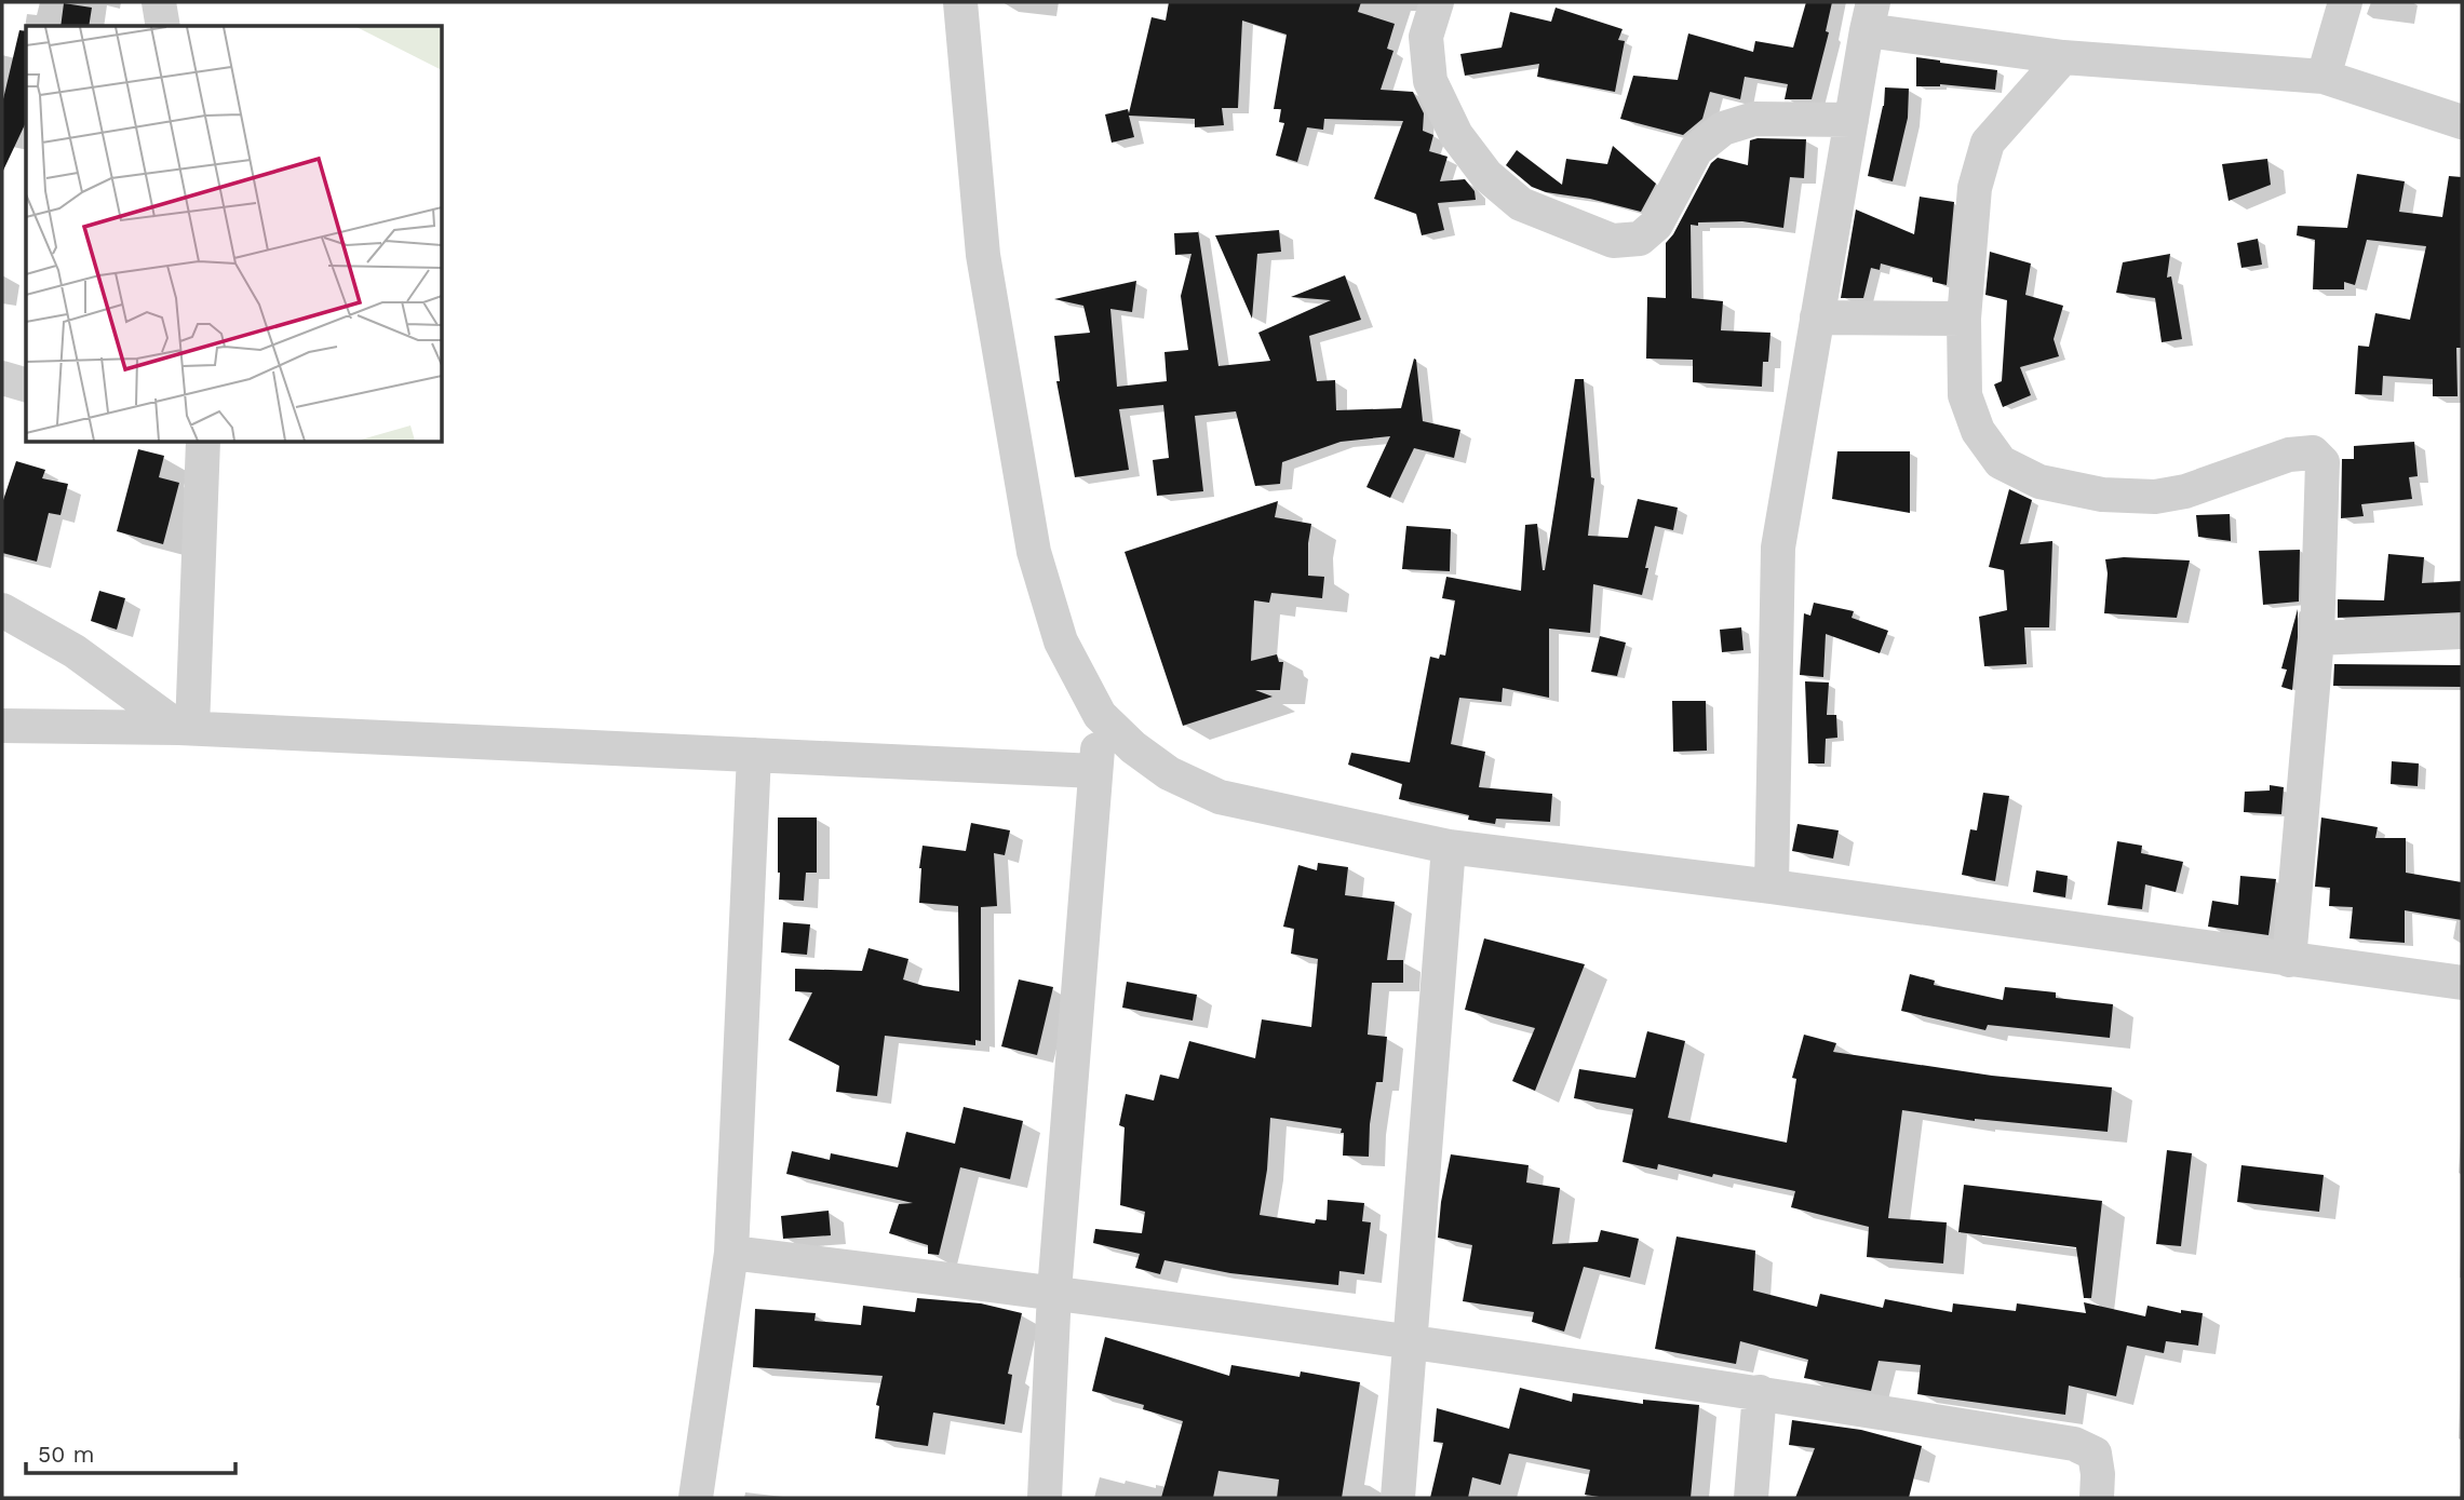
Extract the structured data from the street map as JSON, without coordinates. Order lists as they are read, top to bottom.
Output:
{
  "scale_bar": "50 m"
}
